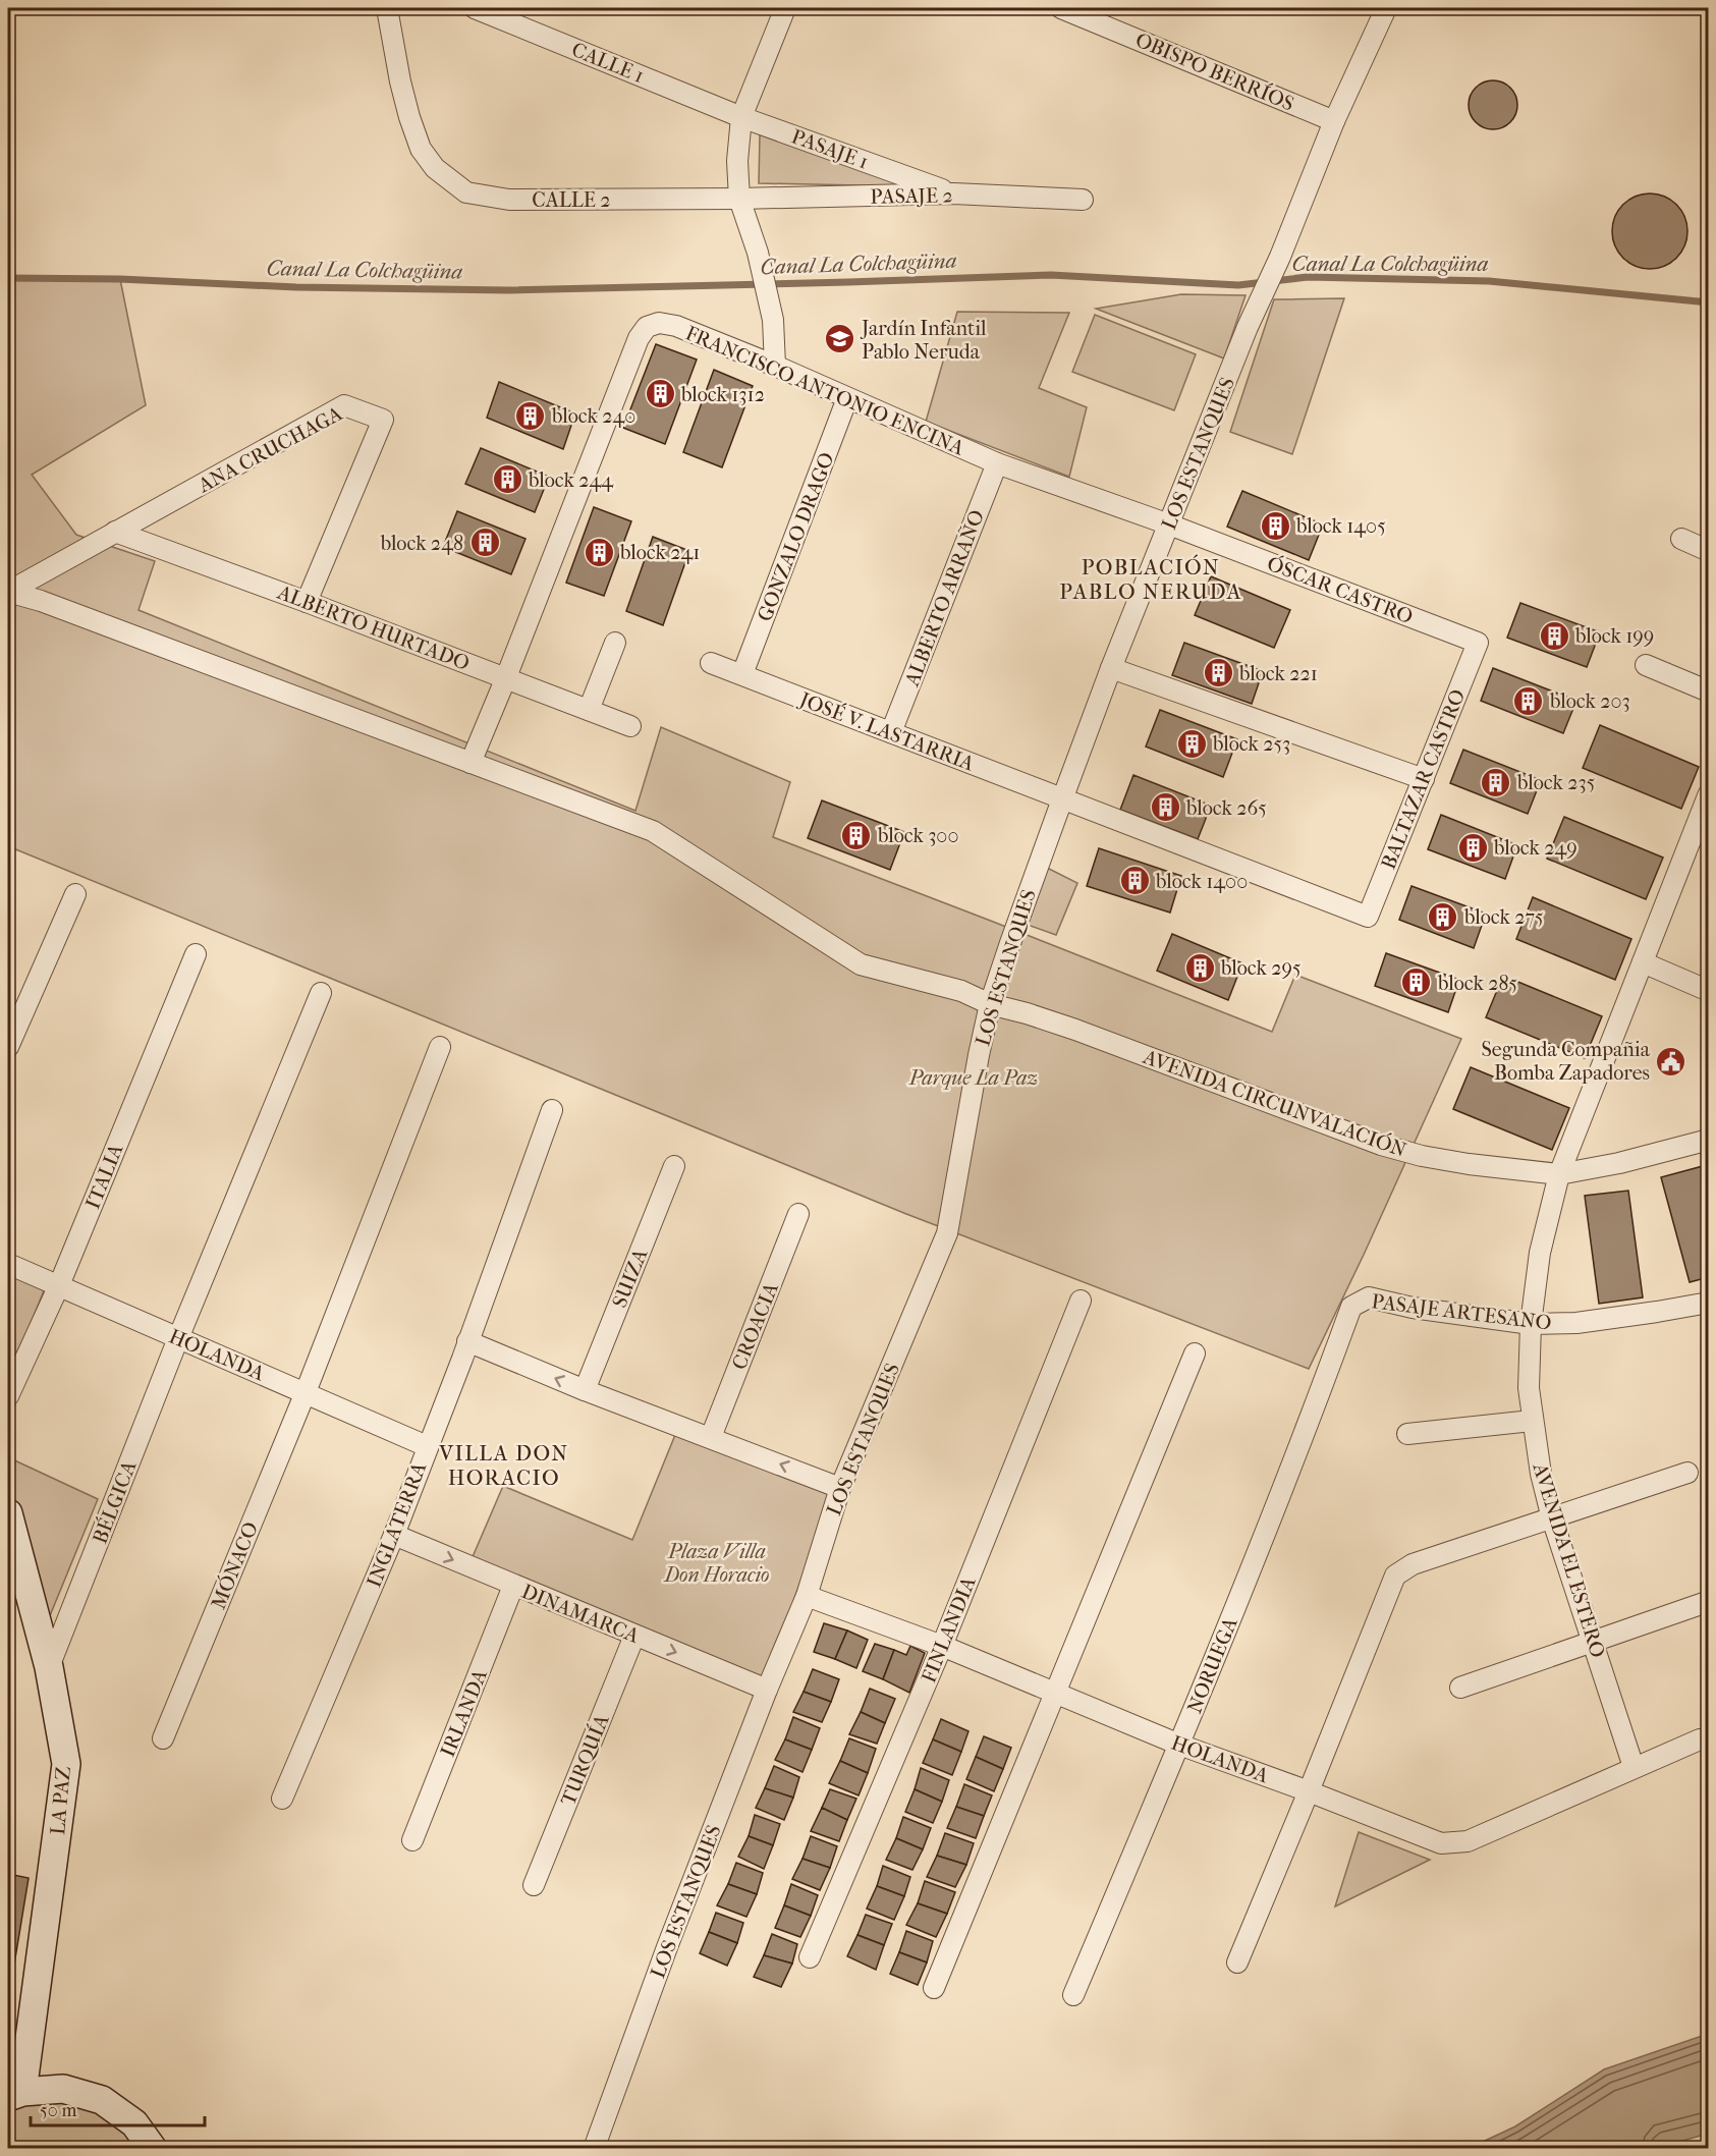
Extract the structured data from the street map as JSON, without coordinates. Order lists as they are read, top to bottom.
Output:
{
  "streets": {
    "street": [
      "CALLE 1",
      "OBISPO BERRÍOS",
      "PASAJE 1",
      "PASAJE 2",
      "CALLE 2",
      "FRANCISCO ANTONIO ENCINA",
      "ANA CRUCHAGA",
      "LOS ESTANQUES",
      "GONZALO DRAGO",
      "ÓSCAR CASTRO",
      "ALBERTO ARRAÑO",
      "ALBERTO HURTADO",
      "JOSÉ V. LASTARRIA",
      "BALTAZAR CASTRO",
      "AVENIDA CIRCUNVALACIÓN",
      "ITALIA",
      "SUIZA",
      "PASAJE ARTESANO",
      "CROACIA",
      "HOLANDA",
      "BÉLGICA",
      "INGLATERRA",
      "AVENIDA EL ESTERO",
      "MÓNACO",
      "DINAMARCA",
      "FINLANDIA",
      "NORUEGA",
      "IRLANDA",
      "TURQUÍA",
      "LA PAZ"
    ]
  },
  "crossings": [
    ["CALLE 1", "PASAJE 1"],
    ["OBISPO BERRÍOS", "LOS ESTANQUES"],
    ["PASAJE 1", "PASAJE 2"],
    ["PASAJE 2", "CALLE 2"],
    ["FRANCISCO ANTONIO ENCINA", "LOS ESTANQUES"],
    ["FRANCISCO ANTONIO ENCINA", "GONZALO DRAGO"],
    ["FRANCISCO ANTONIO ENCINA", "ÓSCAR CASTRO"],
    ["FRANCISCO ANTONIO ENCINA", "ALBERTO ARRAÑO"],
    ["FRANCISCO ANTONIO ENCINA", "ALBERTO HURTADO"],
    ["FRANCISCO ANTONIO ENCINA", "AVENIDA CIRCUNVALACIÓN"],
    ["ANA CRUCHAGA", "ALBERTO HURTADO"],
    ["LOS ESTANQUES", "ÓSCAR CASTRO"],
    ["LOS ESTANQUES", "JOSÉ V. LASTARRIA"],
    ["LOS ESTANQUES", "AVENIDA CIRCUNVALACIÓN"],
    ["LOS ESTANQUES", "HOLANDA"],
    ["LOS ESTANQUES", "DINAMARCA"],
    ["GONZALO DRAGO", "JOSÉ V. LASTARRIA"],
    ["ÓSCAR CASTRO", "BALTAZAR CASTRO"],
    ["ALBERTO ARRAÑO", "JOSÉ V. LASTARRIA"],
    ["JOSÉ V. LASTARRIA", "BALTAZAR CASTRO"],
    ["AVENIDA CIRCUNVALACIÓN", "AVENIDA EL ESTERO"],
    ["ITALIA", "HOLANDA"],
    ["PASAJE ARTESANO", "AVENIDA EL ESTERO"],
    ["PASAJE ARTESANO", "NORUEGA"],
    ["HOLANDA", "BÉLGICA"],
    ["HOLANDA", "INGLATERRA"],
    ["HOLANDA", "AVENIDA EL ESTERO"],
    ["HOLANDA", "MÓNACO"],
    ["HOLANDA", "FINLANDIA"],
    ["HOLANDA", "NORUEGA"],
    ["BÉLGICA", "LA PAZ"],
    ["INGLATERRA", "DINAMARCA"],
    ["DINAMARCA", "IRLANDA"],
    ["DINAMARCA", "TURQUÍA"]
  ],
  "one_way": ["DINAMARCA"],
  "districts": ["POBLACIÓN PABLO NERUDA", "VILLA DON HORACIO"],
  "water": ["Canal La Colchagüina"],
  "parks": ["Parque La Paz", "Plaza Villa Don Horacio"],
  "places": {
    "school or university": ["Jardín Infantil Pablo Neruda"],
    "building": [
      "block 1312",
      "block 240",
      "block 244",
      "block 1405",
      "block 248",
      "block 241",
      "block 199",
      "block 221",
      "block 203",
      "block 253",
      "block 235",
      "block 265",
      "block 300",
      "block 249",
      "block 1400",
      "block 275",
      "block 295",
      "block 285"
    ],
    "public building": ["Segunda Compañia Bomba Zapadores"]
  },
  "scale_bar": "50 m"
}
